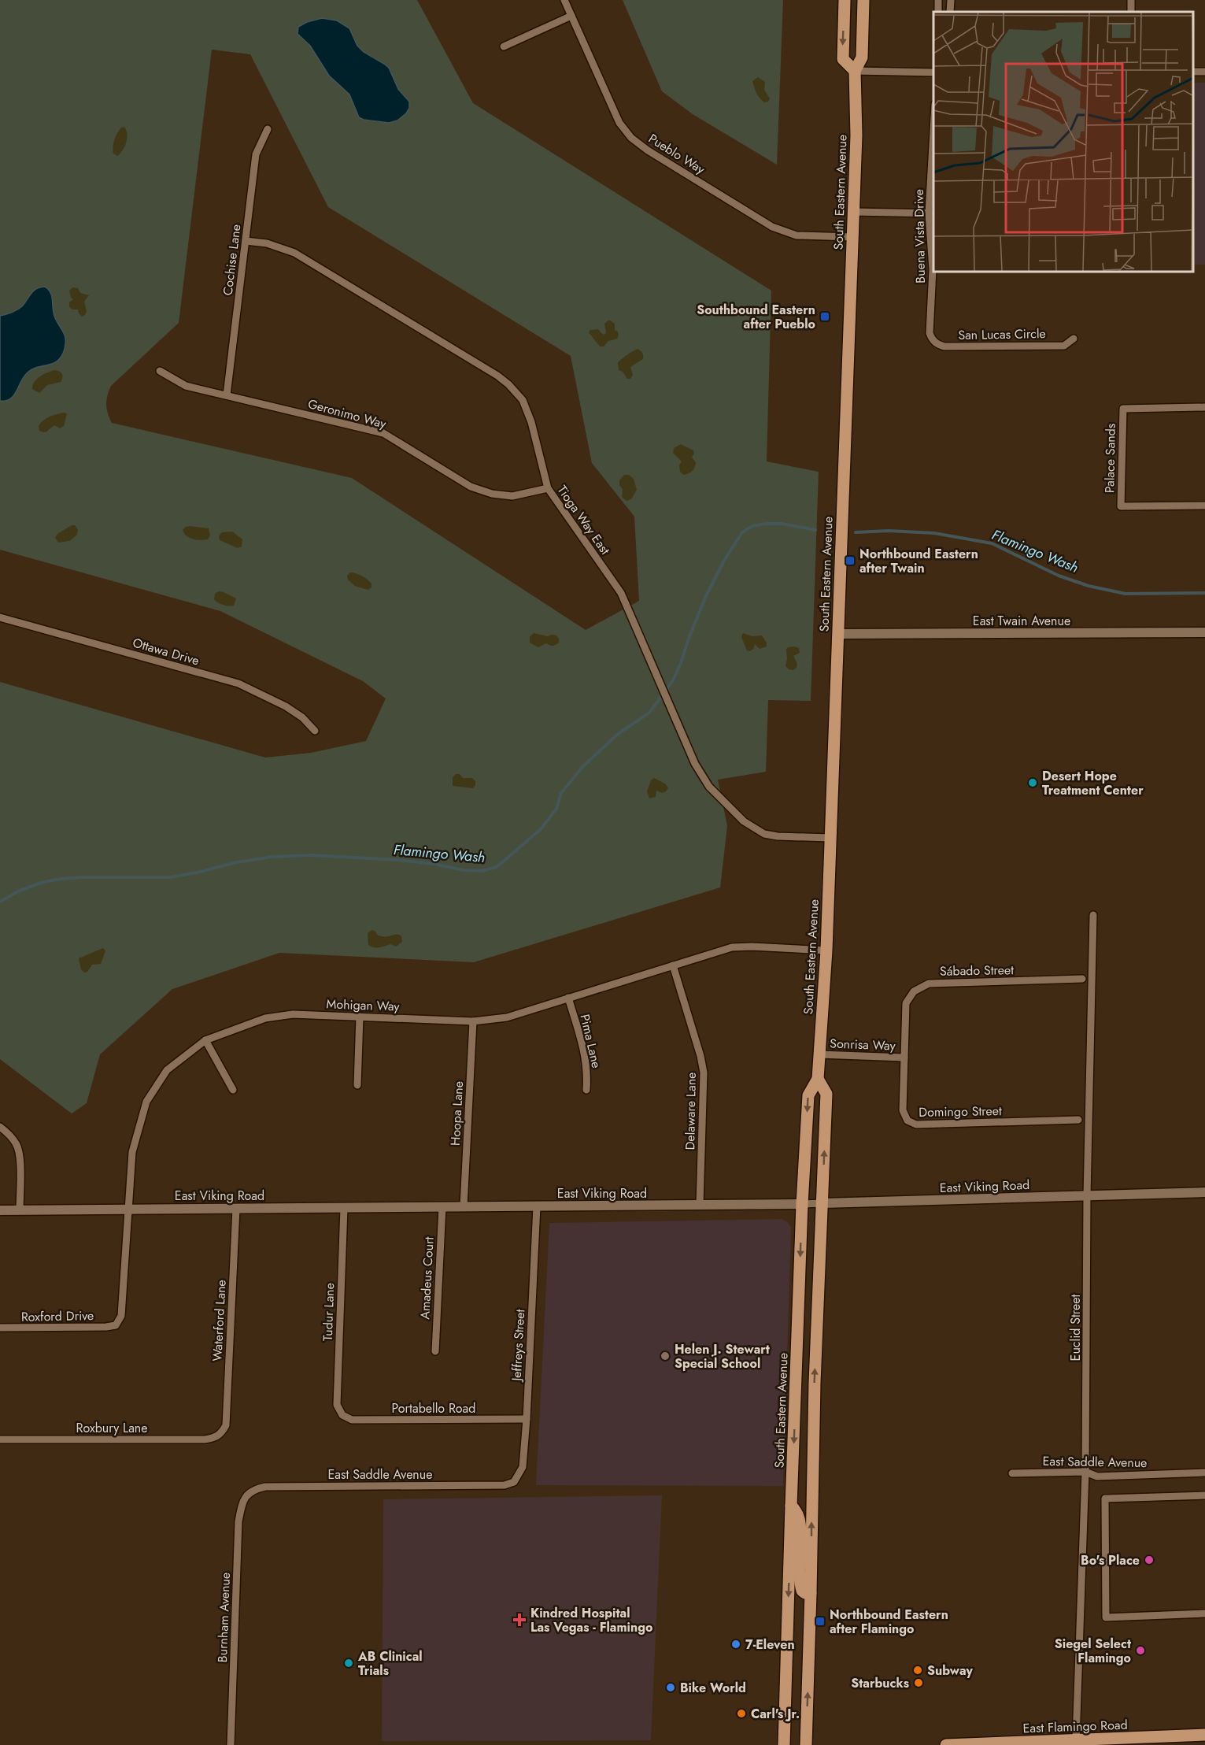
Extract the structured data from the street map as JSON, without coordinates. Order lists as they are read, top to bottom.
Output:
{
  "streets": {
    "main road": ["South Eastern Avenue", "East Flamingo Road"],
    "street": [
      "Pueblo Way",
      "Buena Vista Drive",
      "Cochise Lane",
      "San Lucas Circle",
      "Geronimo Way",
      "Palace Sands",
      "Tioga Way East",
      "East Twain Avenue",
      "Ottawa Drive",
      "Sábado Street",
      "Mohigan Way",
      "Pima Lane",
      "Sonrisa Way",
      "Delaware Lane",
      "Domingo Street",
      "Hoopa Lane",
      "East Viking Road",
      "Amadeus Court",
      "Tudur Lane",
      "Roxford Drive",
      "Waterford Lane",
      "Euclid Street",
      "Jeffreys Street",
      "Portabello Road",
      "Roxbury Lane",
      "East Saddle Avenue",
      "Burnham Avenue"
    ]
  },
  "crossings": [
    ["Pueblo Way", "South Eastern Avenue"],
    ["South Eastern Avenue", "Tioga Way East"],
    ["South Eastern Avenue", "East Twain Avenue"],
    ["South Eastern Avenue", "Mohigan Way"],
    ["South Eastern Avenue", "Sonrisa Way"],
    ["South Eastern Avenue", "East Viking Road"],
    ["Buena Vista Drive", "San Lucas Circle"],
    ["Cochise Lane", "Geronimo Way"],
    ["Cochise Lane", "Tioga Way East"],
    ["Geronimo Way", "Tioga Way East"],
    ["Sábado Street", "Sonrisa Way"],
    ["Sábado Street", "Domingo Street"],
    ["Mohigan Way", "Pima Lane"],
    ["Mohigan Way", "Delaware Lane"],
    ["Mohigan Way", "Hoopa Lane"],
    ["Mohigan Way", "East Viking Road"],
    ["Mohigan Way", "Roxford Drive"],
    ["Sonrisa Way", "Domingo Street"],
    ["Delaware Lane", "East Viking Road"],
    ["Hoopa Lane", "East Viking Road"],
    ["East Viking Road", "Amadeus Court"],
    ["East Viking Road", "Tudur Lane"],
    ["East Viking Road", "Waterford Lane"],
    ["East Viking Road", "Euclid Street"],
    ["East Viking Road", "Jeffreys Street"],
    ["Tudur Lane", "Portabello Road"],
    ["Waterford Lane", "Roxbury Lane"],
    ["Euclid Street", "East Saddle Avenue"],
    ["Euclid Street", "East Flamingo Road"],
    ["Jeffreys Street", "Portabello Road"],
    ["Jeffreys Street", "East Saddle Avenue"],
    ["East Saddle Avenue", "Burnham Avenue"]
  ],
  "water": ["Flamingo Wash"],
  "places": {
    "transit": ["Southbound Eastern after Pueblo", "Northbound Eastern after Twain", "Northbound Eastern after Flamingo"],
    "other": [
      "Desert Hope Treatment Center",
      "Helen J. Stewart Special School",
      "Bo's Place",
      "7-Eleven",
      "Siegel Select Flamingo",
      "AB Clinical Trials",
      "Subway",
      "Starbucks",
      "Bike World",
      "Carl's Jr."
    ],
    "health": ["Kindred Hospital Las Vegas - Flamingo"]
  }
}
